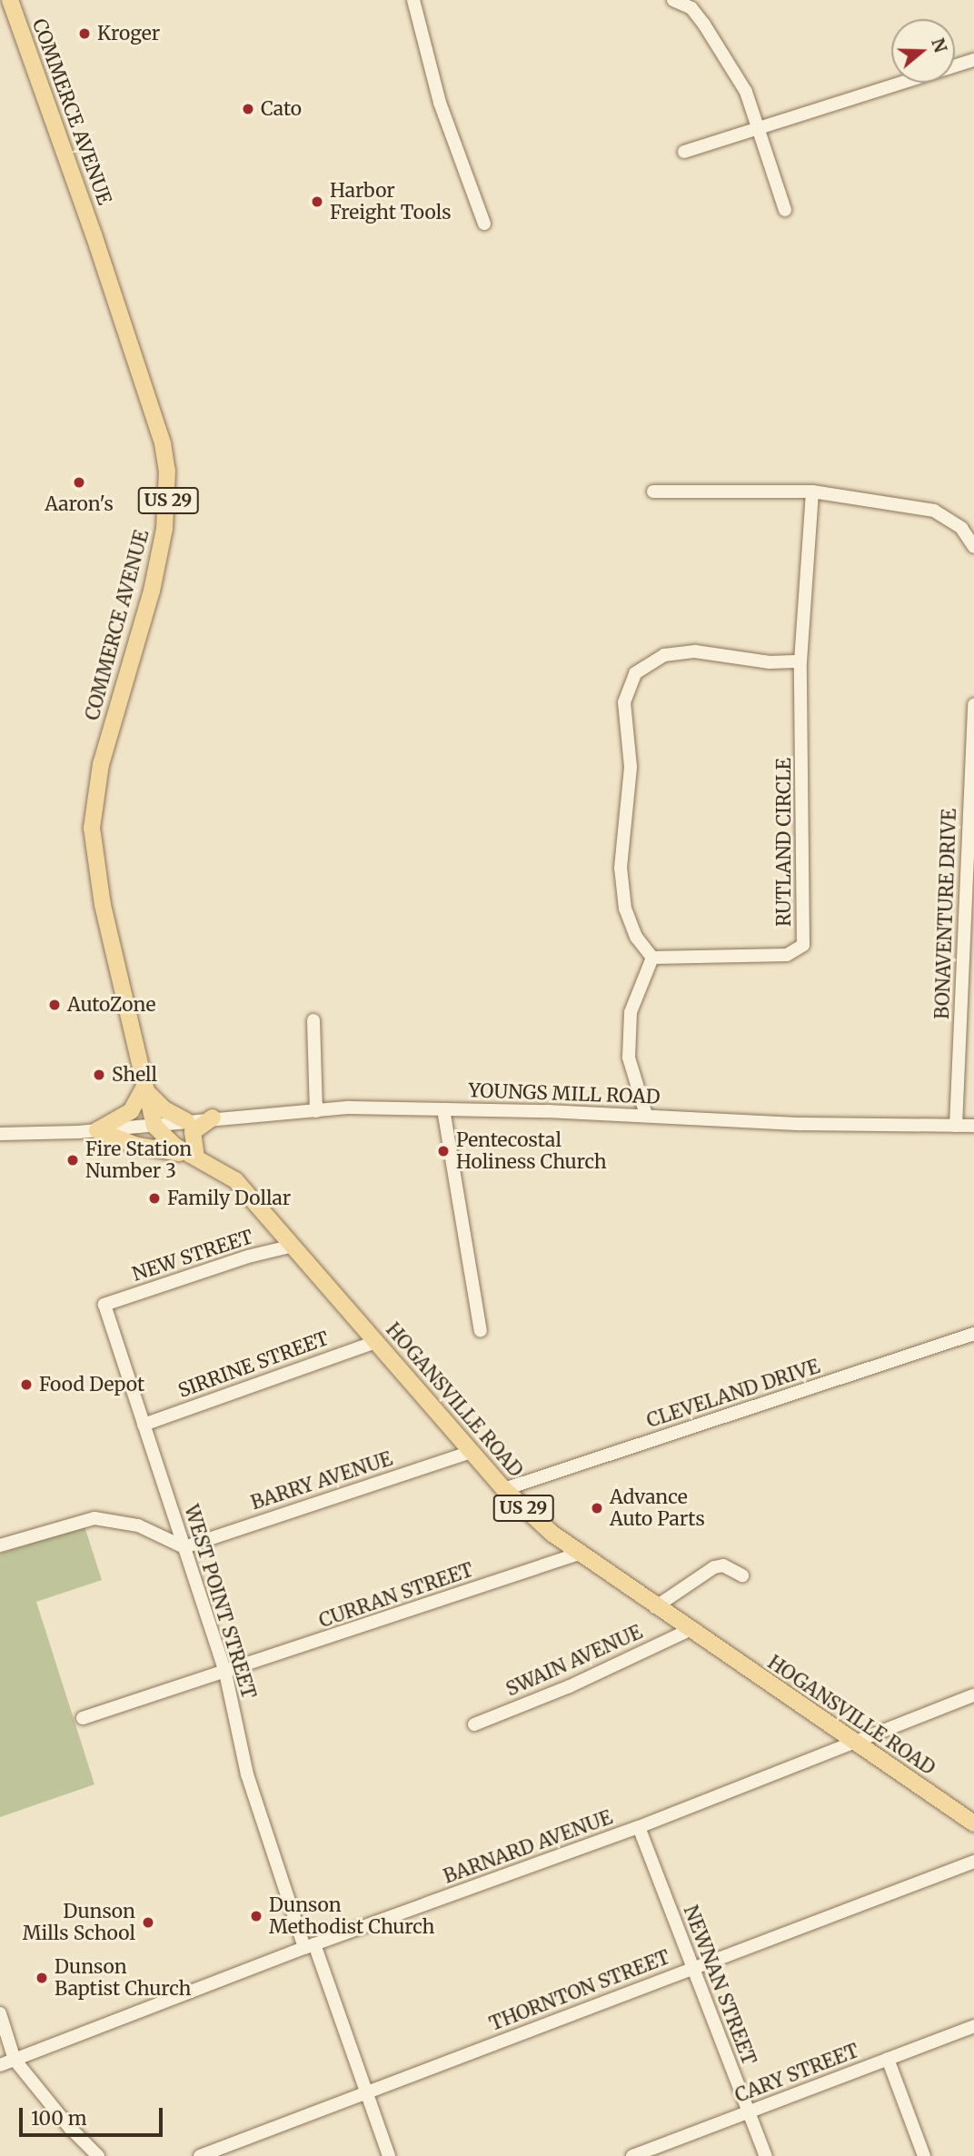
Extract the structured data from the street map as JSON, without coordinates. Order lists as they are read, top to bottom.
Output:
{
  "streets": {
    "main road": ["COMMERCE AVENUE", "US 29", "HOGANSVILLE ROAD"],
    "street": [
      "RUTLAND CIRCLE",
      "BONAVENTURE DRIVE",
      "YOUNGS MILL ROAD",
      "NEW STREET",
      "SIRRINE STREET",
      "CLEVELAND DRIVE",
      "BARRY AVENUE",
      "CURRAN STREET",
      "WEST POINT STREET",
      "SWAIN AVENUE",
      "BARNARD AVENUE",
      "NEWNAN STREET",
      "THORNTON STREET",
      "CARY STREET"
    ]
  },
  "crossings": [
    ["COMMERCE AVENUE", "YOUNGS MILL ROAD"],
    ["COMMERCE AVENUE", "HOGANSVILLE ROAD"],
    ["BONAVENTURE DRIVE", "YOUNGS MILL ROAD"],
    ["YOUNGS MILL ROAD", "HOGANSVILLE ROAD"],
    ["NEW STREET", "HOGANSVILLE ROAD"],
    ["NEW STREET", "WEST POINT STREET"],
    ["SIRRINE STREET", "HOGANSVILLE ROAD"],
    ["SIRRINE STREET", "WEST POINT STREET"],
    ["CLEVELAND DRIVE", "HOGANSVILLE ROAD"],
    ["HOGANSVILLE ROAD", "BARRY AVENUE"],
    ["HOGANSVILLE ROAD", "CURRAN STREET"],
    ["HOGANSVILLE ROAD", "SWAIN AVENUE"],
    ["HOGANSVILLE ROAD", "BARNARD AVENUE"],
    ["BARRY AVENUE", "WEST POINT STREET"],
    ["CURRAN STREET", "WEST POINT STREET"],
    ["WEST POINT STREET", "BARNARD AVENUE"],
    ["WEST POINT STREET", "THORNTON STREET"],
    ["BARNARD AVENUE", "NEWNAN STREET"],
    ["NEWNAN STREET", "THORNTON STREET"],
    ["NEWNAN STREET", "CARY STREET"]
  ],
  "places": [
    "Kroger",
    "Cato",
    "Harbor Freight Tools",
    "Aaron's",
    "AutoZone",
    "Shell",
    "Pentecostal Holiness Church",
    "Fire Station Number 3",
    "Family Dollar",
    "Food Depot",
    "Advance Auto Parts",
    "Dunson Methodist Church",
    "Dunson Mills School",
    "Dunson Baptist Church"
  ],
  "scale_bar": "100 m",
  "north": "right"
}
